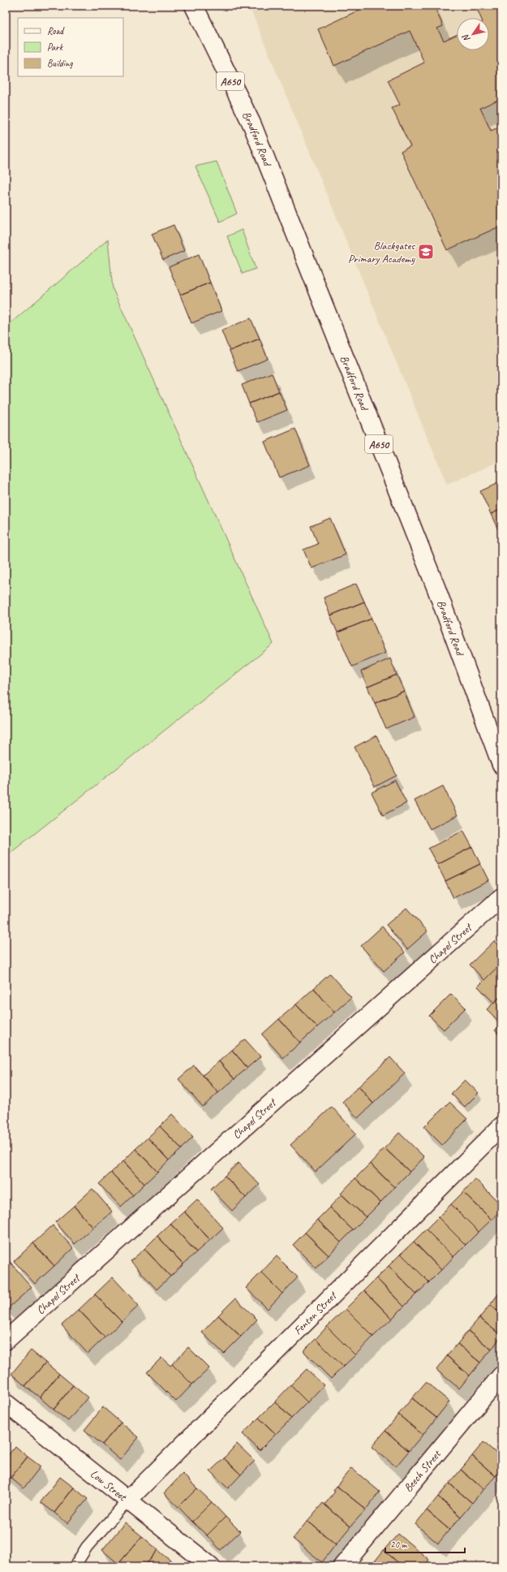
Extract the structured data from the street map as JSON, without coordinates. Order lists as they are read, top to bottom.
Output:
{
  "streets": {
    "street": [
      "A650",
      "Bradford Road",
      "Chapel Street",
      "Fenton Street",
      "Beech Street",
      "Low Street"
    ]
  },
  "crossings": [
    ["Fenton Street", "Low Street"]
  ],
  "places": {
    "school or university": ["Blackgates Primary Academy"]
  },
  "legend": ["Road", "Park", "Building"],
  "scale_bar": "20 m",
  "north": "bottom left"
}
